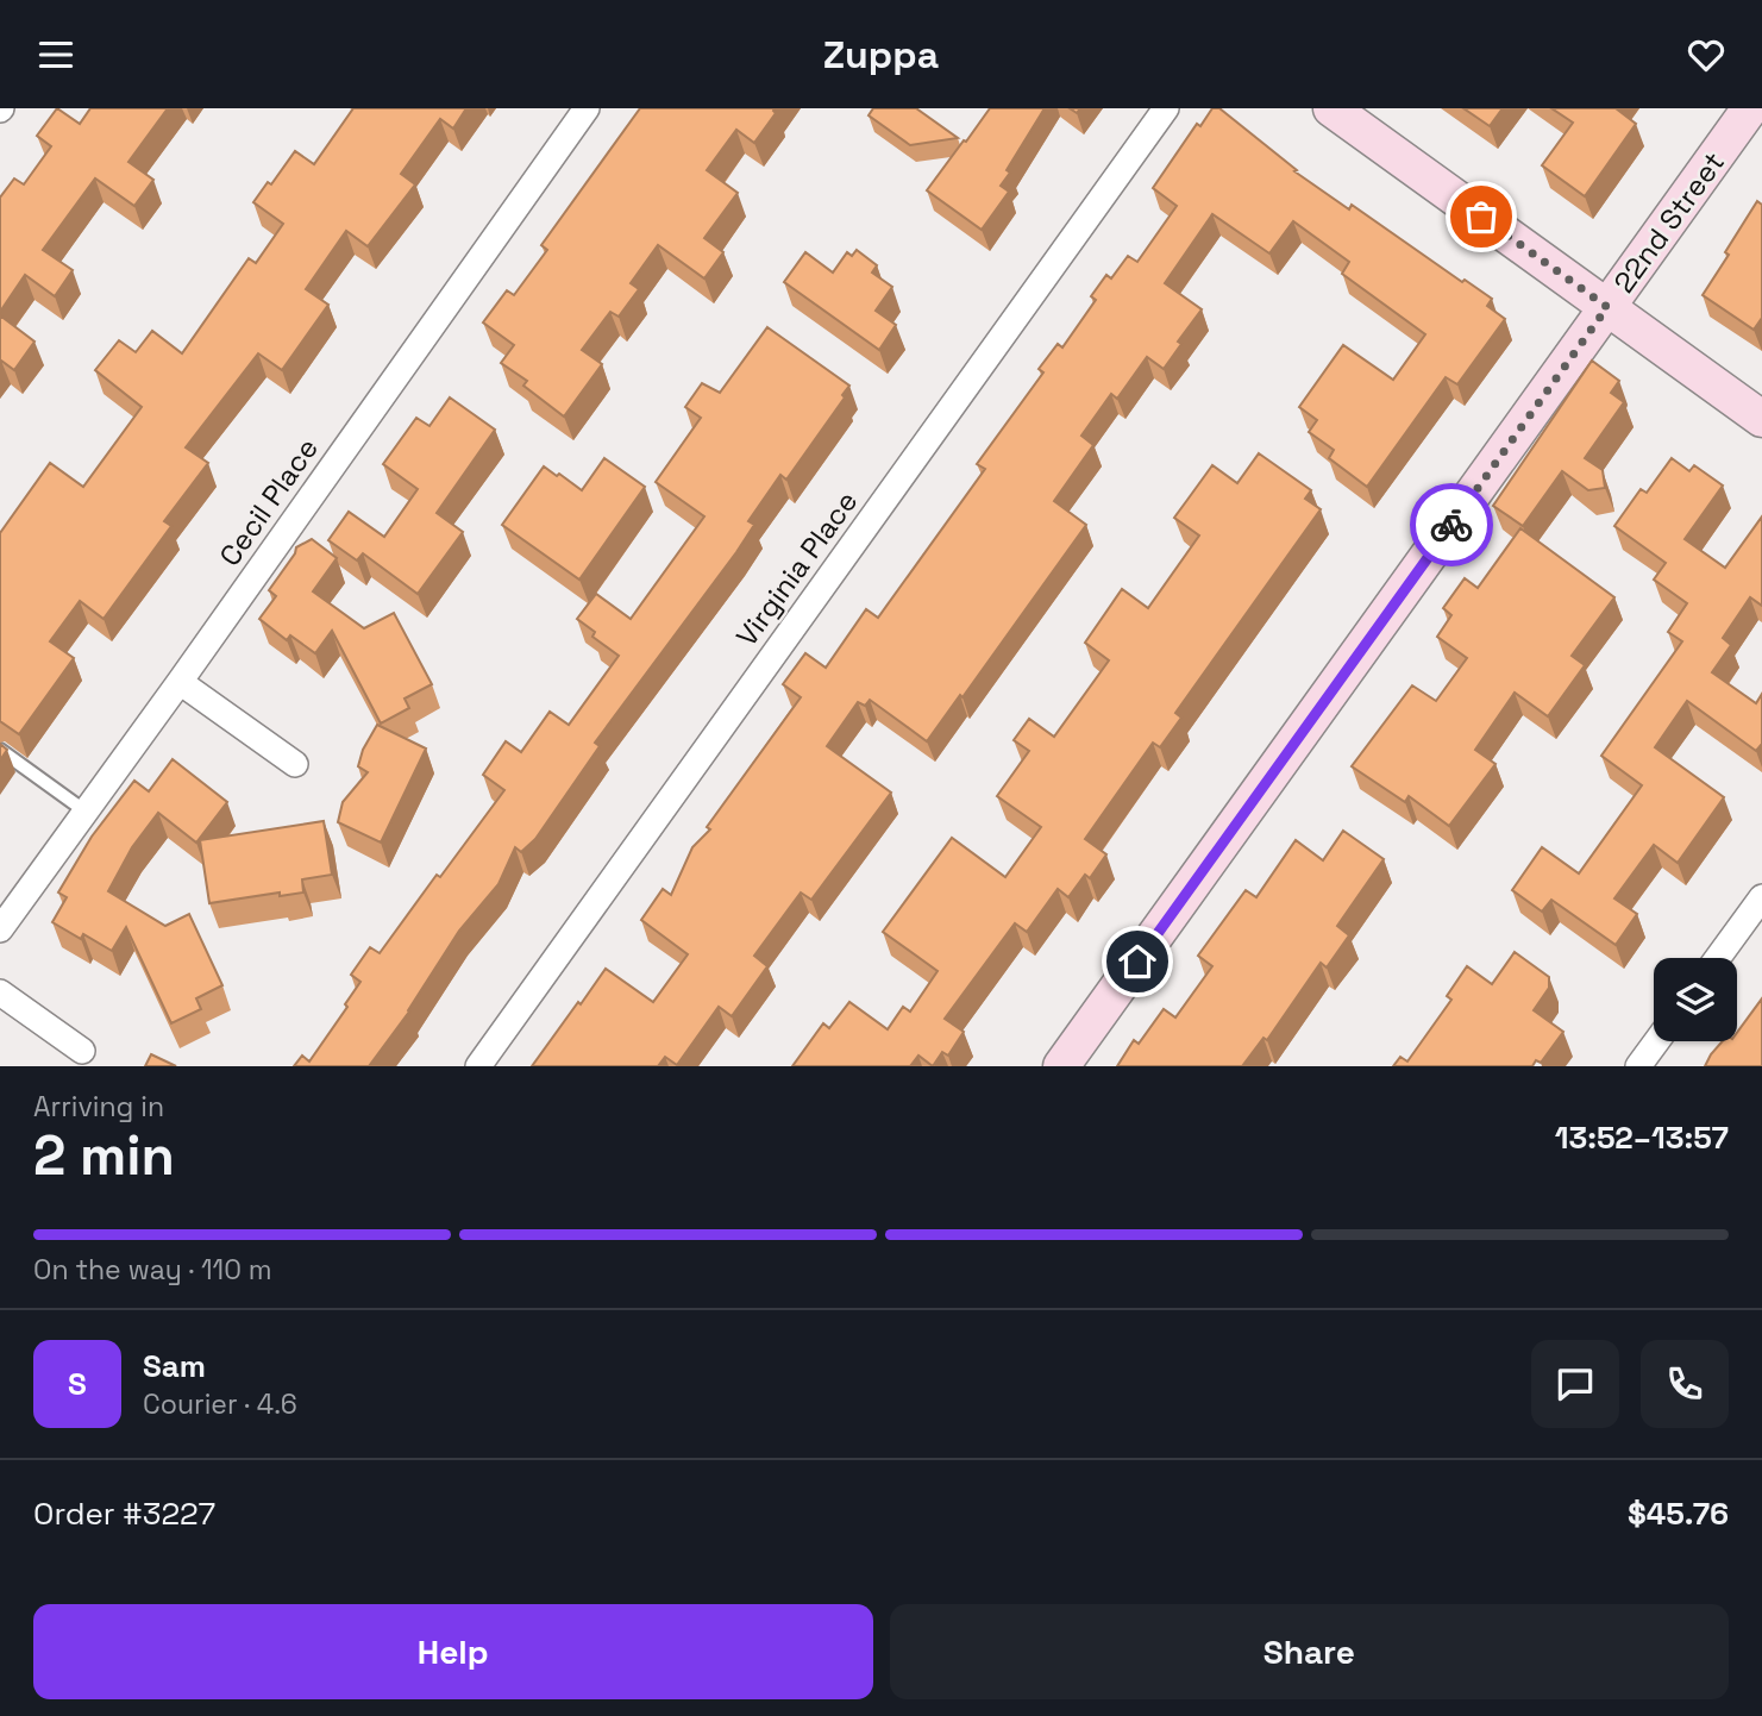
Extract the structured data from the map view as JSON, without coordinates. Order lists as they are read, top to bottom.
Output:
{
  "streets": {
    "street": ["22nd Street", "Cecil Place", "Virginia Place"]
  },
  "page": {
    "header": "Zuppa",
    "heading": ["2 min", "Arriving in", "13:52–13:57"],
    "panel": [
      "Sam",
      "Courier · 4.6",
      "Order #3227",
      "$45.76"
    ],
    "bar": "On the way · 110 m",
    "round": "S",
    "buttons": ["Help", "Share"]
  }
}
